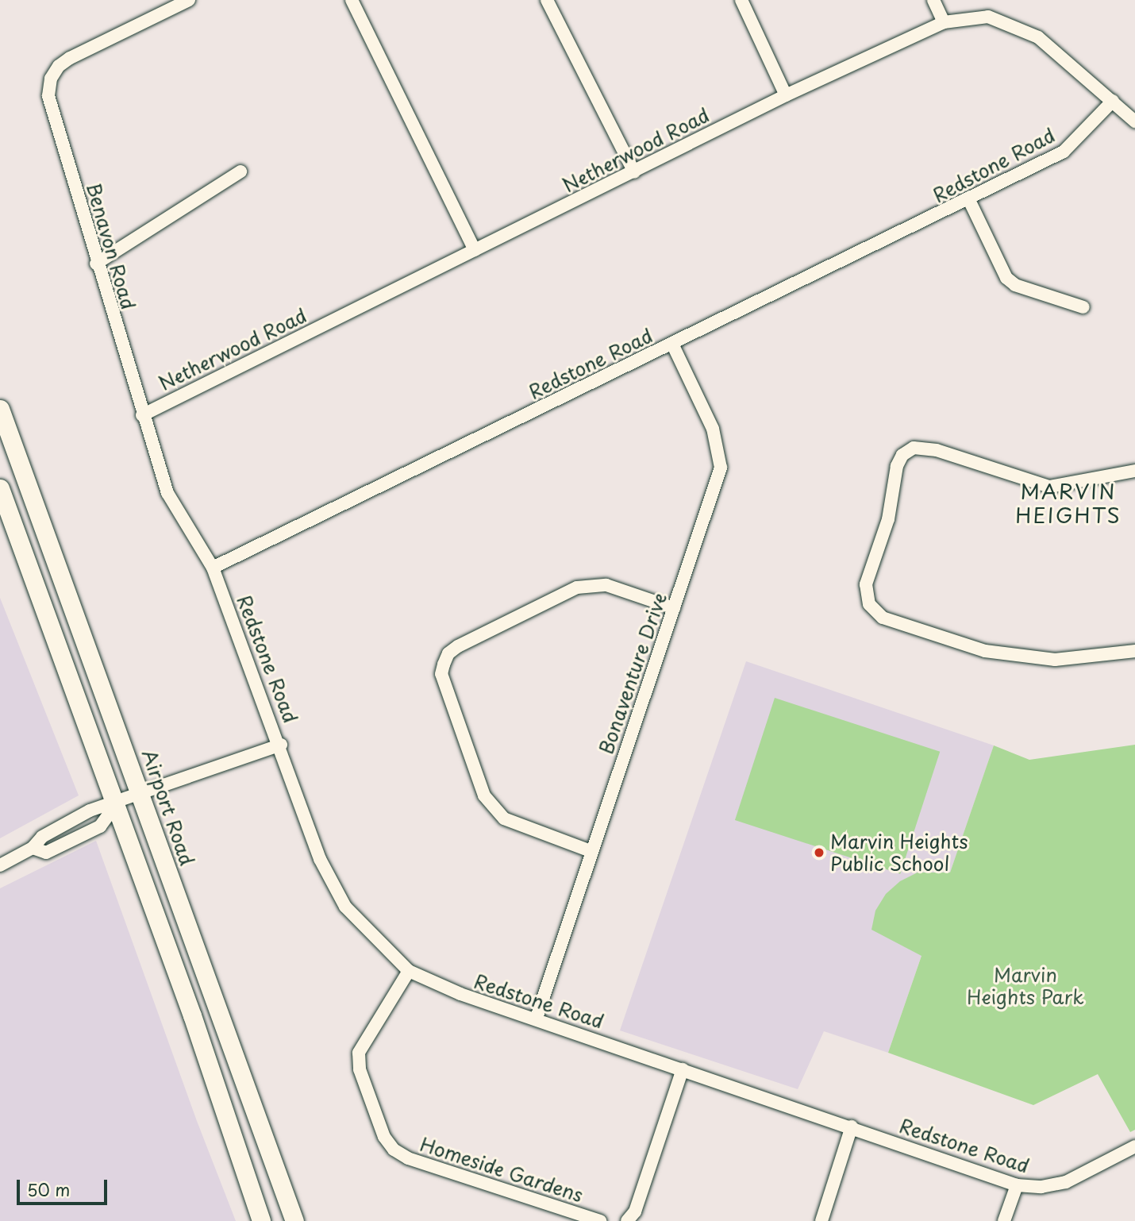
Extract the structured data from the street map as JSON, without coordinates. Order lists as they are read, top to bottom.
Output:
{
  "streets": {
    "main road": ["Airport Road"],
    "street": [
      "Netherwood Road",
      "Redstone Road",
      "Benavon Road",
      "Bonaventure Drive",
      "Homeside Gardens"
    ]
  },
  "crossings": [
    ["Netherwood Road", "Redstone Road"],
    ["Netherwood Road", "Benavon Road"],
    ["Redstone Road", "Benavon Road"],
    ["Redstone Road", "Bonaventure Drive"],
    ["Redstone Road", "Homeside Gardens"]
  ],
  "districts": ["MARVIN HEIGHTS"],
  "parks": ["Marvin Heights Park"],
  "places": ["Marvin Heights Public School"],
  "scale_bar": "50 m"
}
